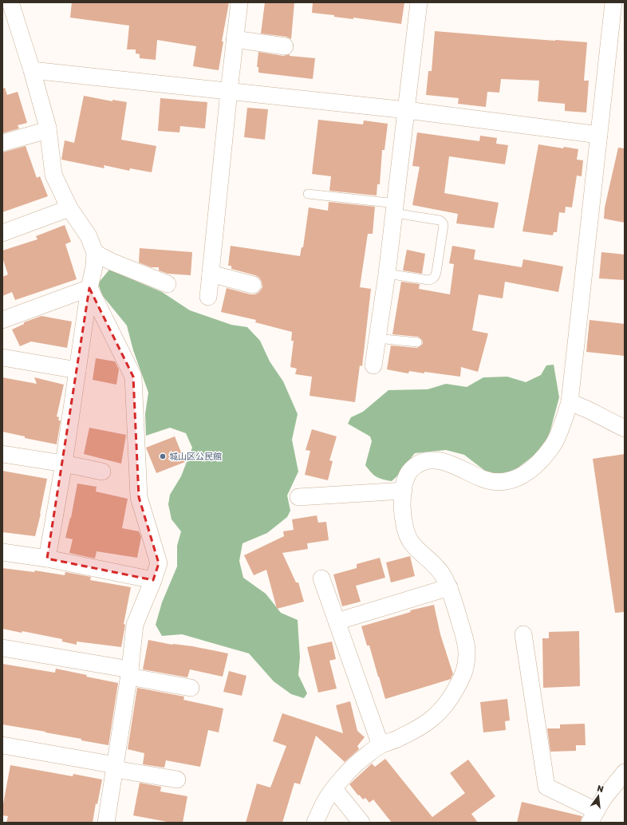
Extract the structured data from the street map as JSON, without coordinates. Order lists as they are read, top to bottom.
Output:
{
  "places": ["城山区公民館"],
  "north": "top"
}
